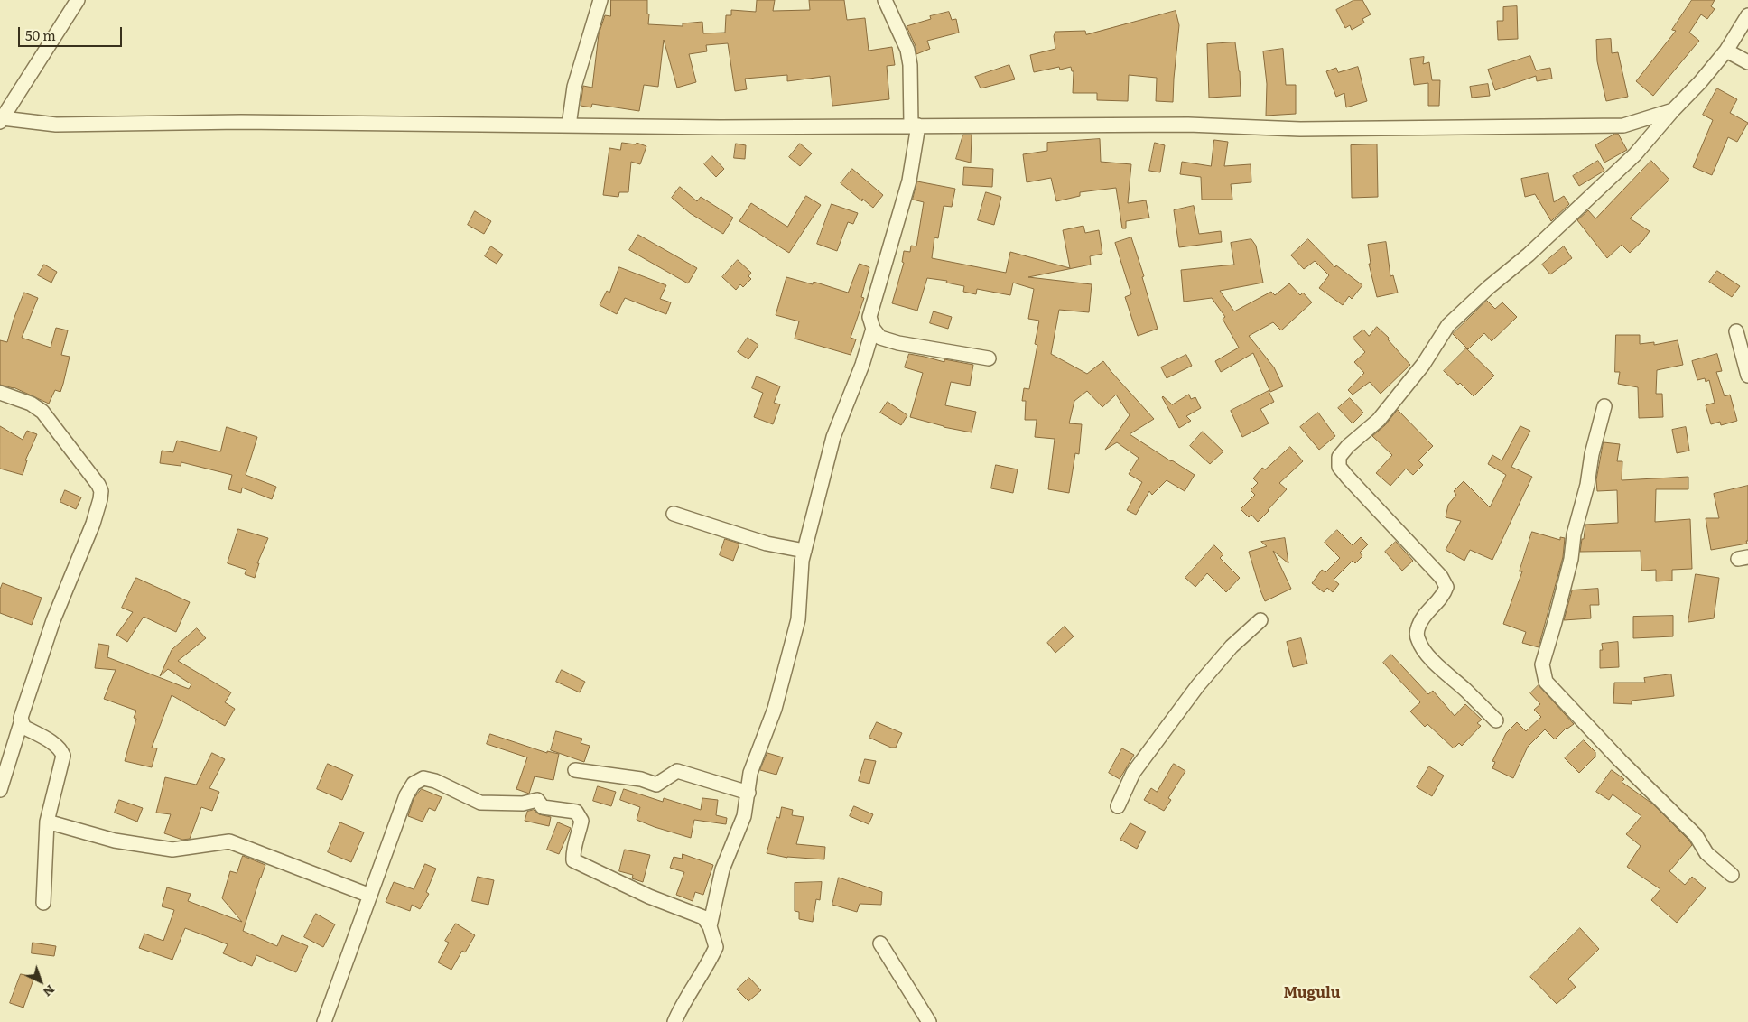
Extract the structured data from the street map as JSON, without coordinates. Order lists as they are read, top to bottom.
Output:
{
  "districts": ["Mugulu"],
  "scale_bar": "50 m",
  "north": "bottom right"
}
